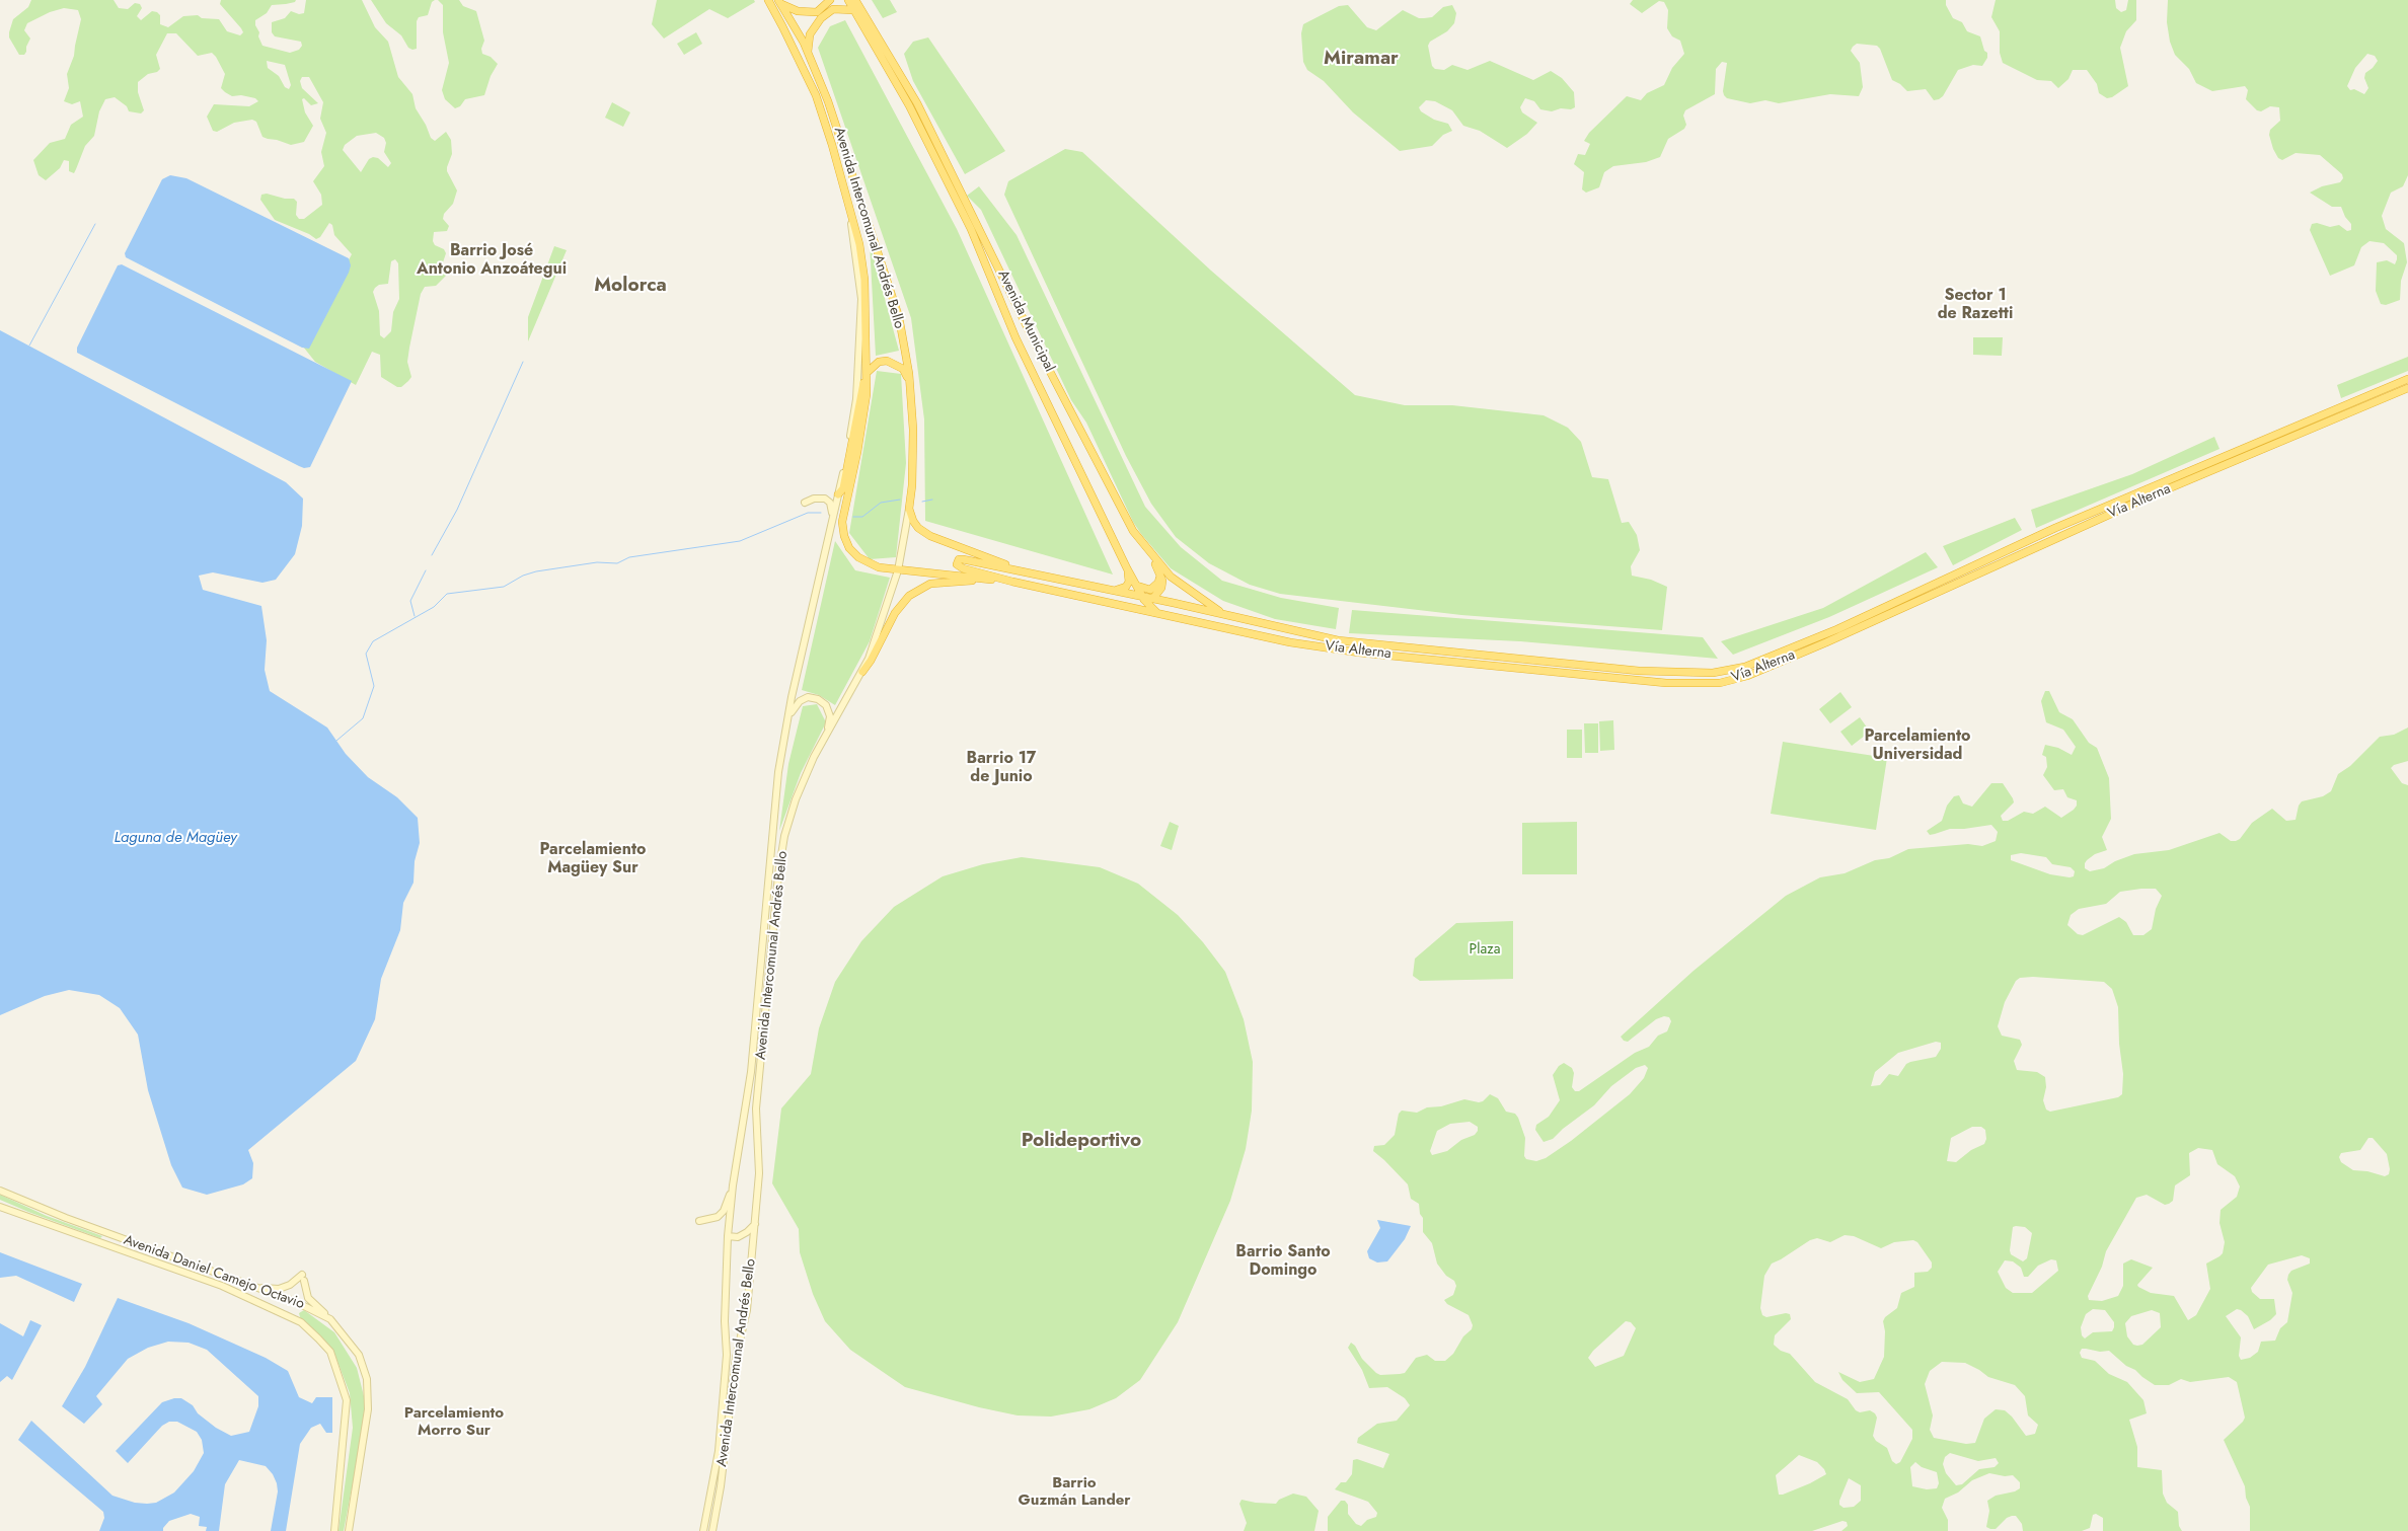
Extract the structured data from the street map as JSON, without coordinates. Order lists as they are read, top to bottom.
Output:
{
  "streets": {
    "highway": ["Avenida Intercomunal Andrés Bello", "Avenida Municipal", "Vía Alterna"],
    "main road": ["Avenida Daniel Camejo Octavio"]
  },
  "crossings": [
    ["Avenida Municipal", "Vía Alterna"]
  ],
  "districts": [
    "Miramar",
    "Barrio José Antonio Anzoátegui",
    "Molorca",
    "Sector 1 de Razetti",
    "Parcelamiento Universidad",
    "Barrio 17 de Junio",
    "Parcelamiento Magüey Sur",
    "Polideportivo",
    "Barrio Santo Domingo",
    "Parcelamiento Morro Sur",
    "Barrio Guzmán Lander"
  ],
  "water": ["Laguna de Magüey"],
  "parks": ["Plaza"]
}
